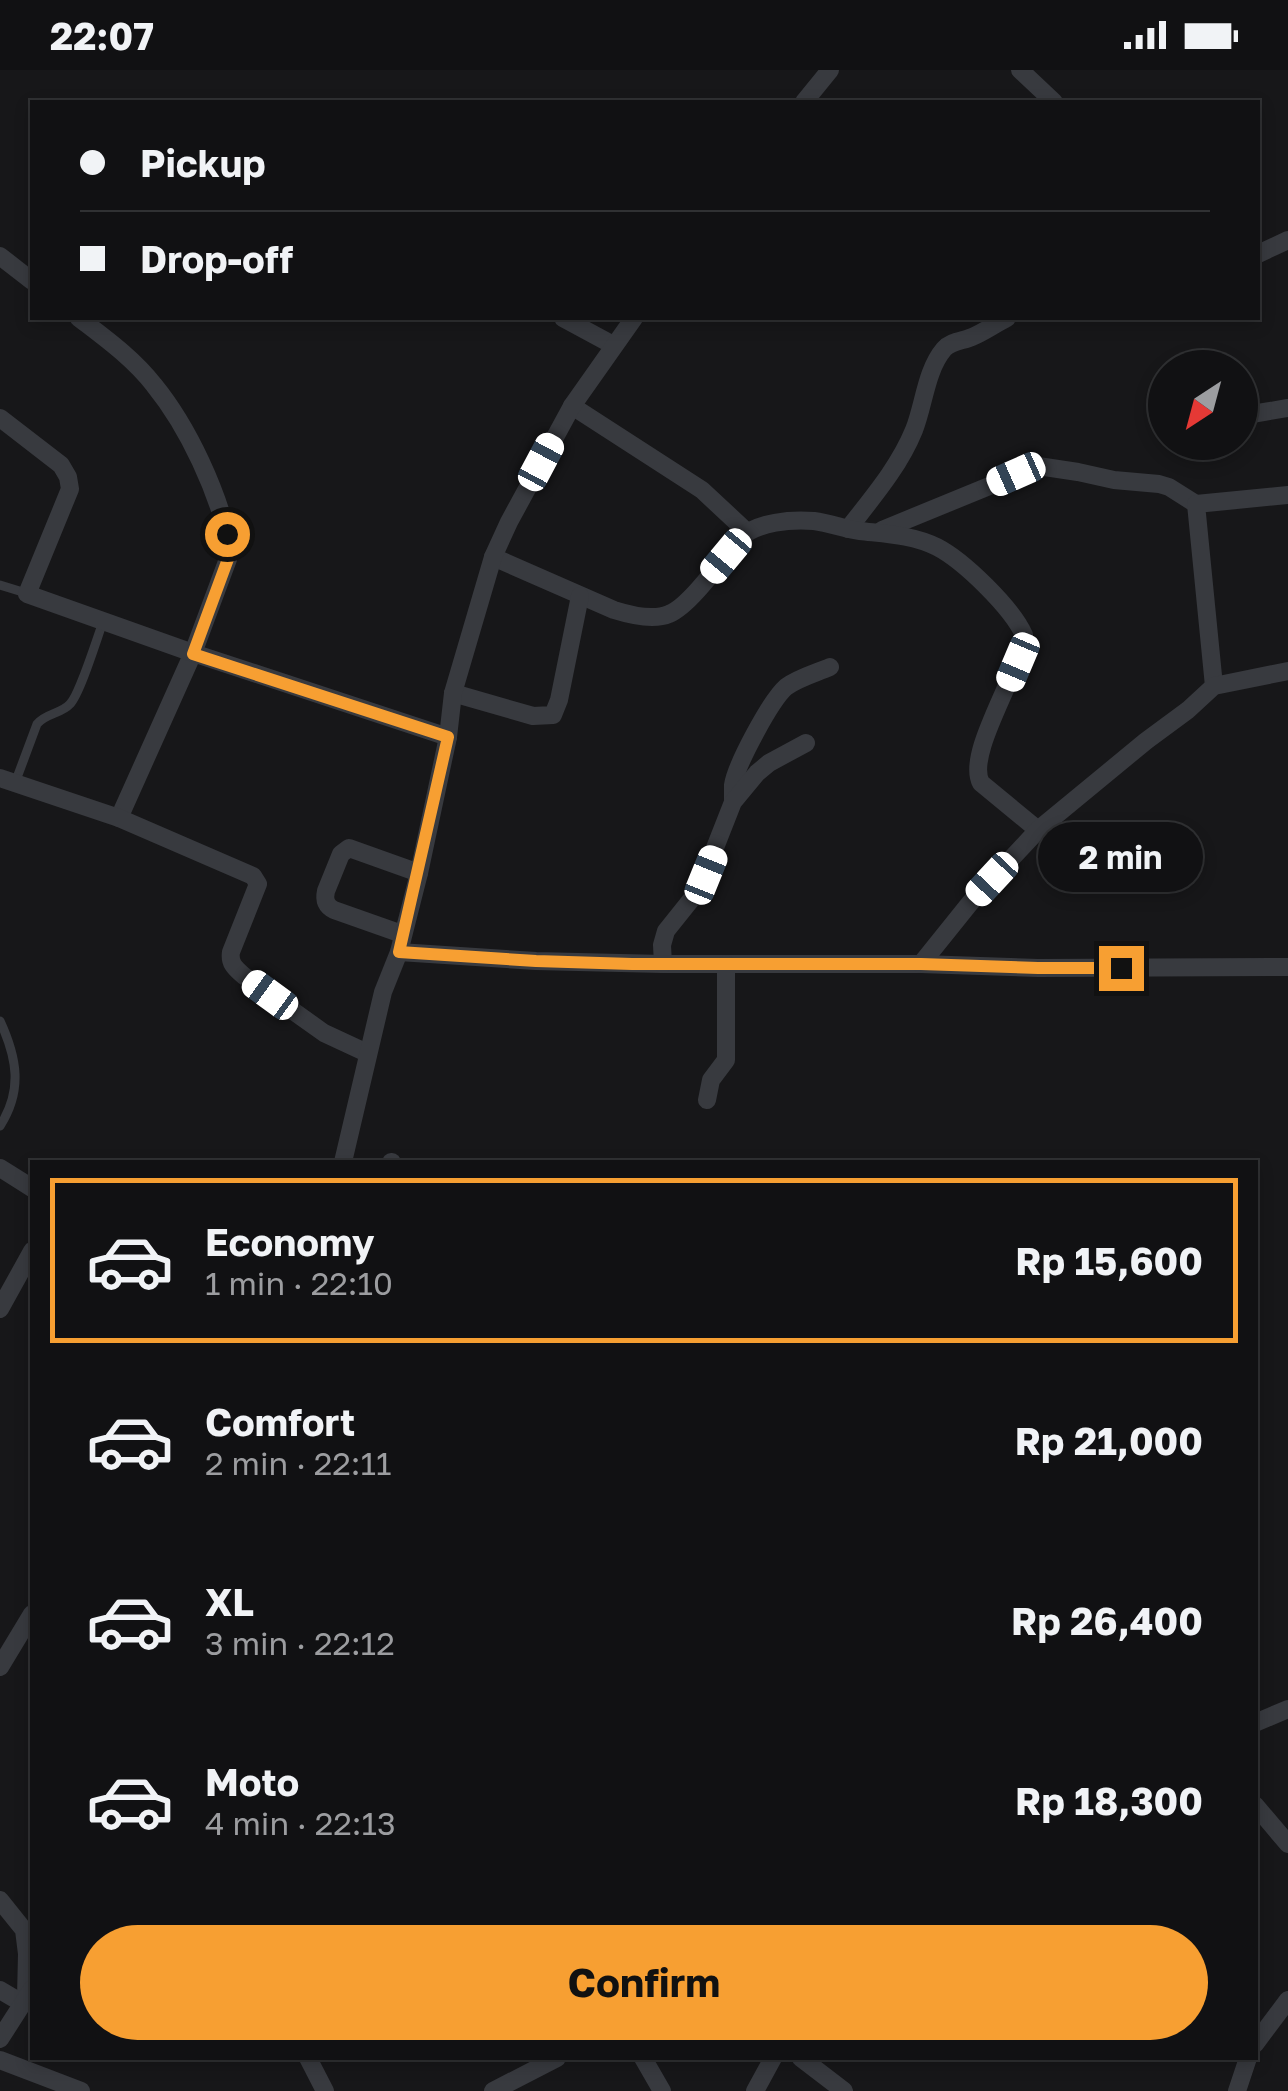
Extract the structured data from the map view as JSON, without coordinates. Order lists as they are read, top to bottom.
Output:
{
  "north": "bottom left",
  "page": {
    "status": "22:07",
    "banner": ["Pickup", "Drop-off"],
    "bubble": "2 min",
    "list": [
      {
        "name": "Economy",
        "note": "1 min · 22:10",
        "value": "Rp 15,600"
      },
      {
        "name": "Comfort",
        "note": "2 min · 22:11",
        "value": "Rp 21,000"
      },
      {
        "name": "XL",
        "note": "3 min · 22:12",
        "value": "Rp 26,400"
      },
      {
        "name": "Moto",
        "note": "4 min · 22:13",
        "value": "Rp 18,300"
      }
    ],
    "buttons": "Confirm"
  }
}
